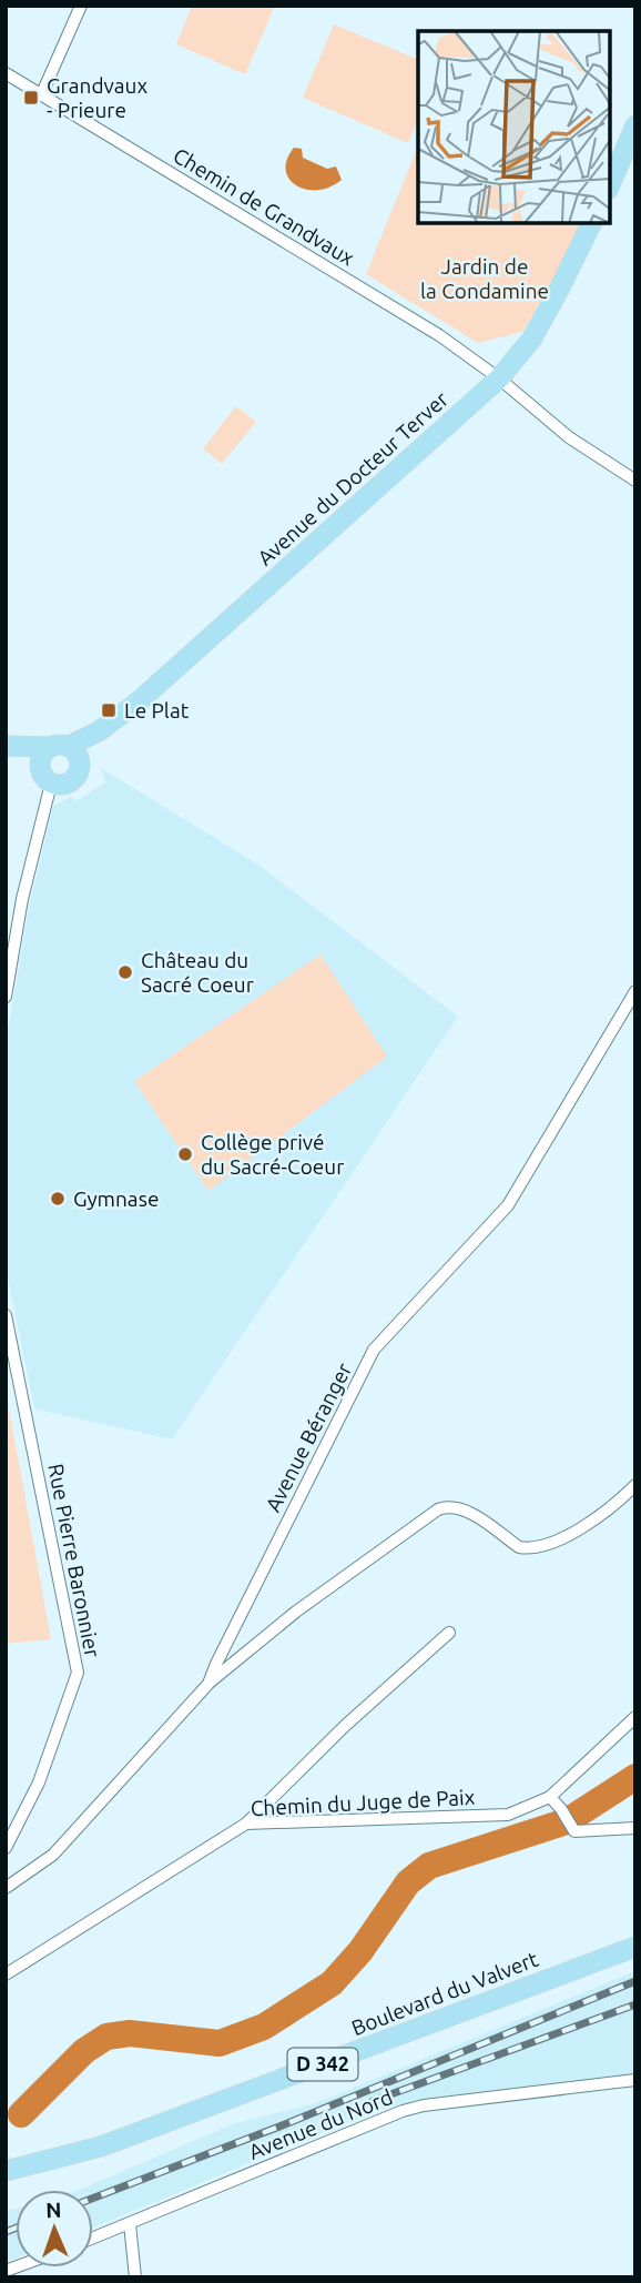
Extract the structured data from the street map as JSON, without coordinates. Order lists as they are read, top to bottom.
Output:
{
  "streets": {
    "main road": ["Avenue du Docteur Terver", "Boulevard du Valvert", "D 342"],
    "street": [
      "Chemin de Grandvaux",
      "Avenue Béranger",
      "Rue Pierre Baronnier",
      "Chemin du Juge de Paix",
      "Avenue du Nord"
    ]
  },
  "crossings": [
    ["Chemin de Grandvaux", "Avenue du Docteur Terver"]
  ],
  "parks": ["Jardin de la Condamine"],
  "places": {
    "transit": ["Grandvaux - Prieure", "Le Plat"],
    "other": ["Château du Sacré Coeur", "Collège privé du Sacré-Coeur", "Gymnase"]
  },
  "north": "top"
}
